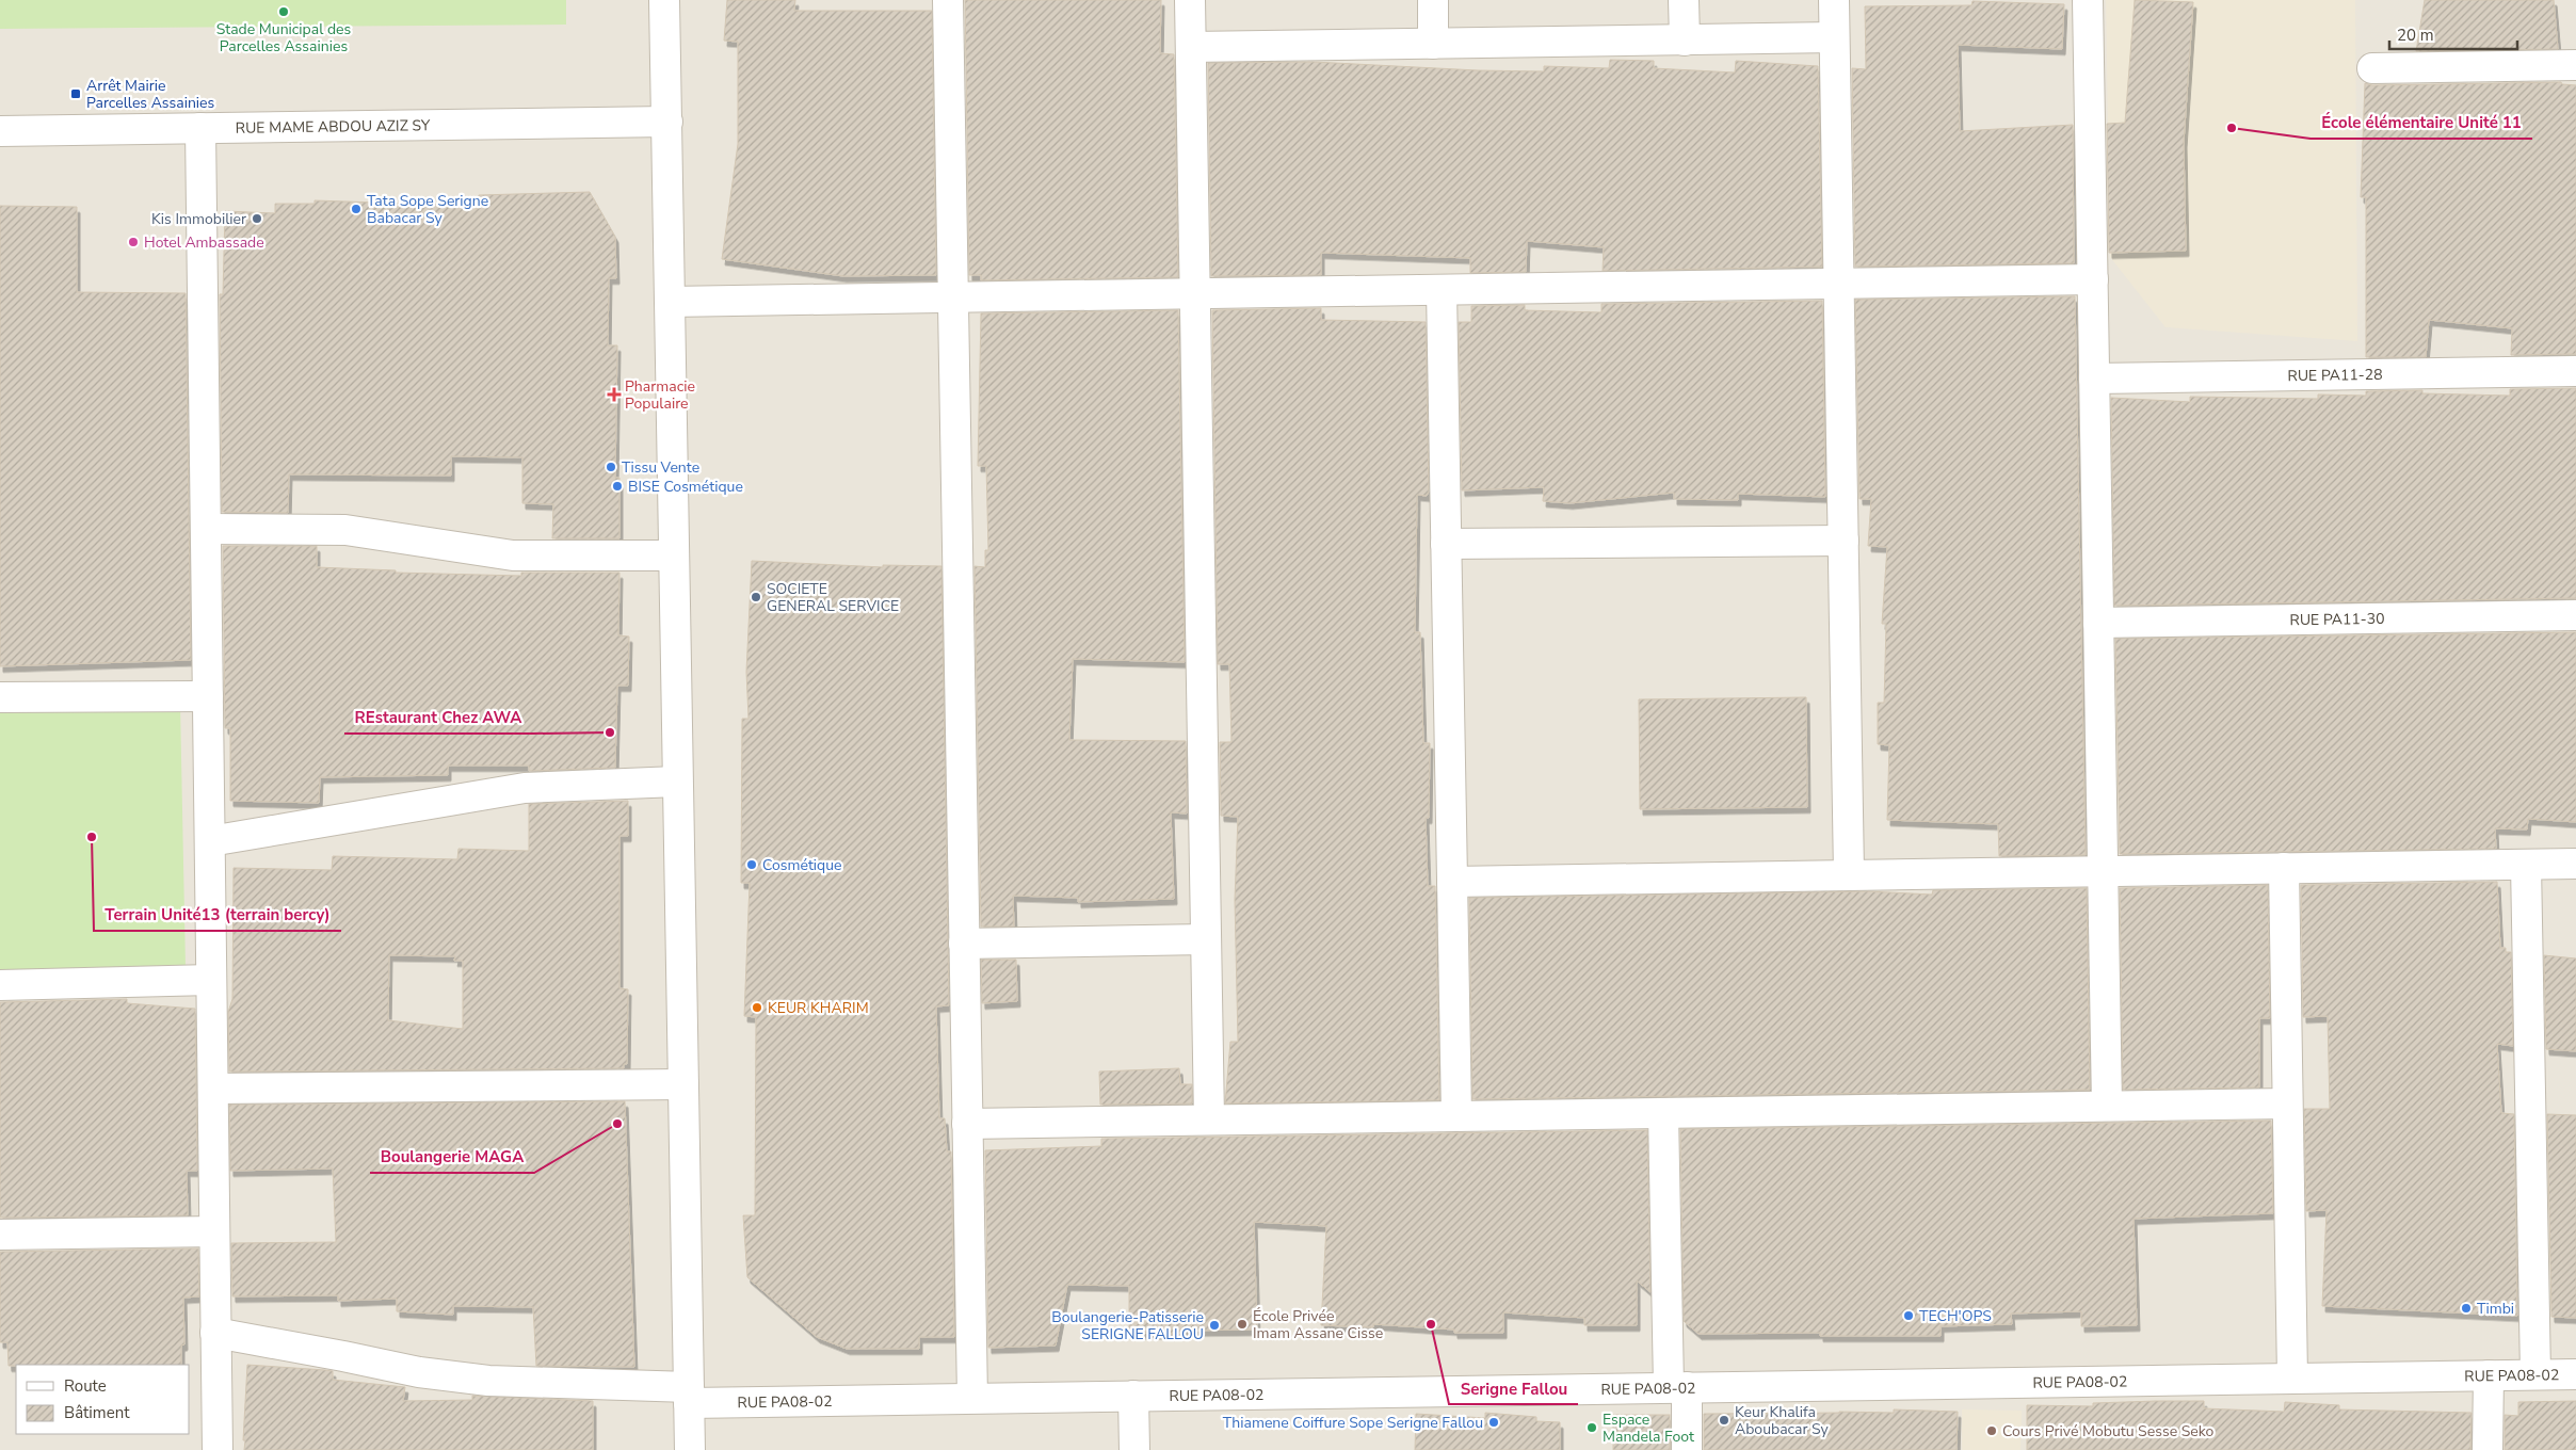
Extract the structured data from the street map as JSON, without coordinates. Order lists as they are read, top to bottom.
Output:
{
  "streets": {
    "street": [
      "RUE MAME ABDOU AZIZ SY",
      "RUE PA11-28",
      "RUE PA11-30",
      "RUE PA08-02"
    ]
  },
  "places": {
    "other": [
      "Stade Municipal des Parcelles Assainies",
      "École élémentaire Unité 11",
      "Tata Sope Serigne Babacar Sy",
      "Kis Immobilier",
      "Hotel Ambassade",
      "Tissu Vente",
      "BISE Cosmétique",
      "SOCIETE GENERAL SERVICE",
      "REstaurant Chez AWA",
      "Terrain Unité13 (terrain bercy)",
      "Cosmétique",
      "KEUR KHARIM",
      "Boulangerie MAGA",
      "Timbi",
      "TECH'OPS",
      "École Privée Imam Assane Cisse",
      "Serigne Fallou",
      "Boulangerie-Patisserie SERIGNE FALLOU",
      "Keur Khalifa Aboubacar Sy",
      "Thiamene Coiffure Sope Serigne Fallou",
      "Espace Mandela Foot",
      "Cours Privé Mobutu Sesse Seko"
    ],
    "transit": ["Arrêt Mairie Parcelles Assainies"],
    "health": ["Pharmacie Populaire"]
  },
  "legend": ["Route", "Bâtiment"],
  "scale_bar": "20 m"
}
